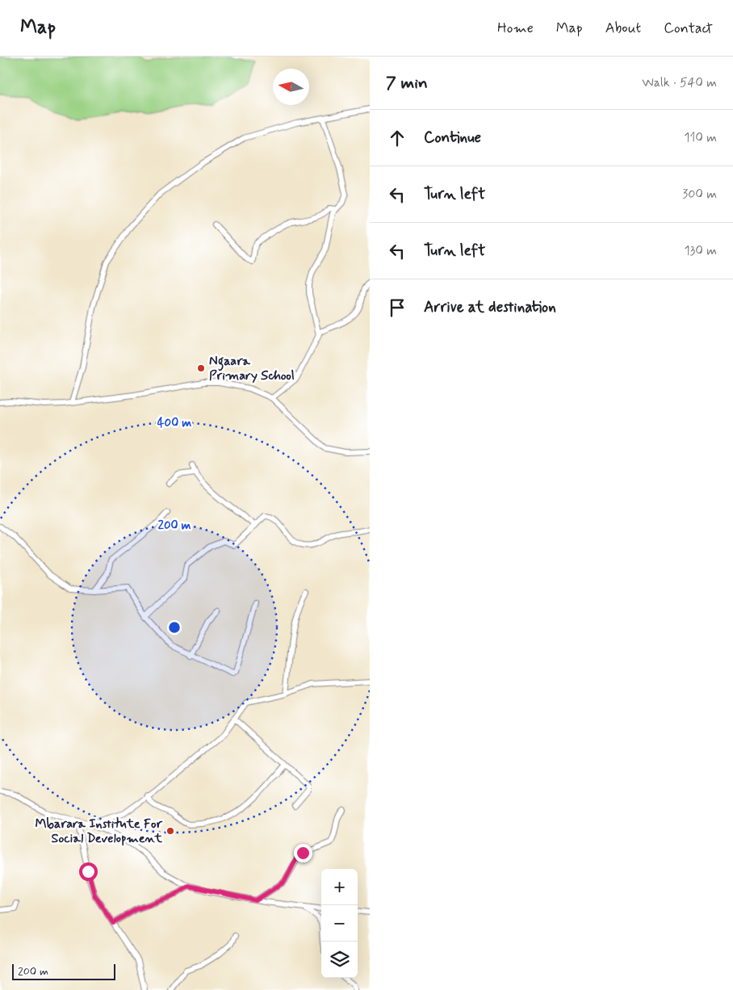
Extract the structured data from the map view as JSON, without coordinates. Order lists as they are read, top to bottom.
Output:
{
  "places": ["Ngaara Primary School", "Mbarara Institute For Social Development"],
  "scale_bar": "200 m",
  "north": "left",
  "page": {
    "header": "Map",
    "nav": [
      "Home",
      "Map",
      "About",
      "Contact"
    ],
    "heading": ["7 min", "Walk · 540 m"],
    "list": [
      ["Continue", "110 m"],
      ["Turn left", "300 m"],
      ["Turn left", "130 m"],
      "Arrive at destination"
    ],
    "map_buttons": ["+", "−"],
    "scale": "200 m"
  },
  "rings": ["400 m", "200 m"]
}
